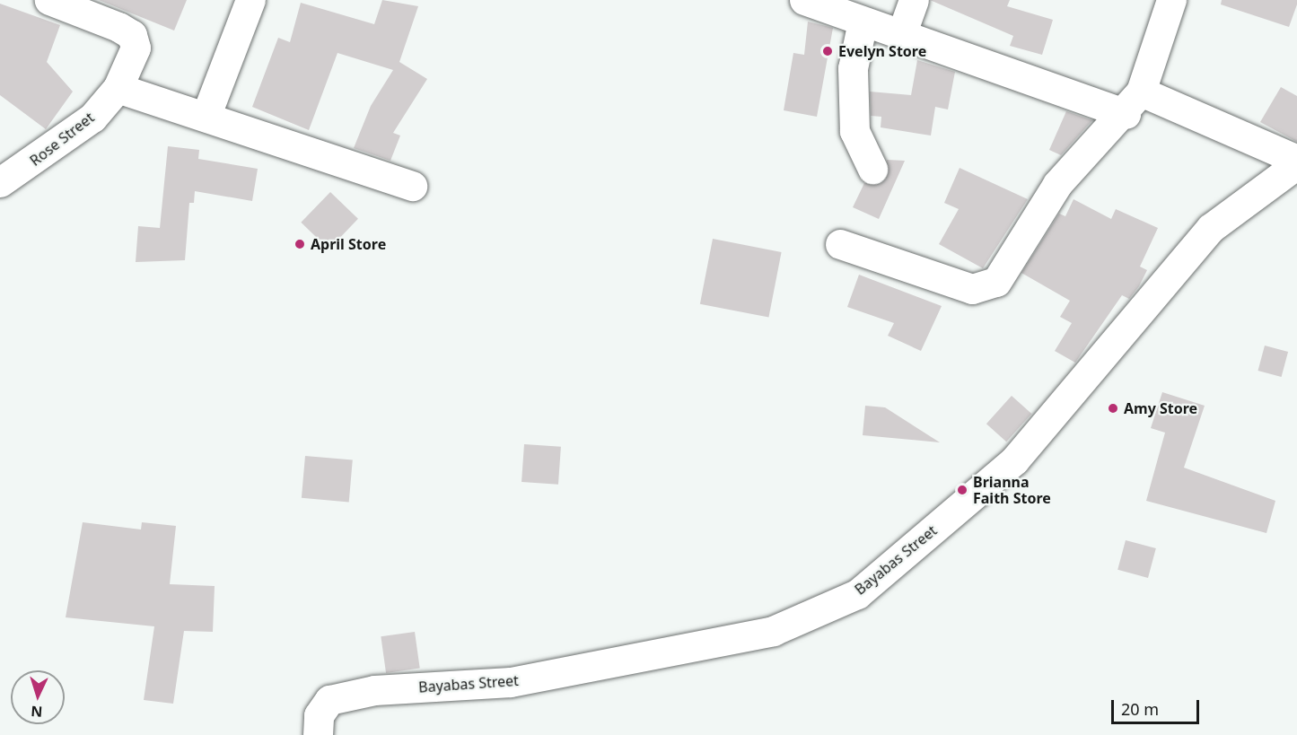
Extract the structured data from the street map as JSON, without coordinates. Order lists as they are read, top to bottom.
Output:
{
  "streets": {
    "street": ["Rose Street", "Bayabas Street"]
  },
  "places": [
    "Evelyn Store",
    "April Store",
    "Amy Store",
    "Brianna Faith Store"
  ],
  "scale_bar": "20 m",
  "north": "bottom"
}
